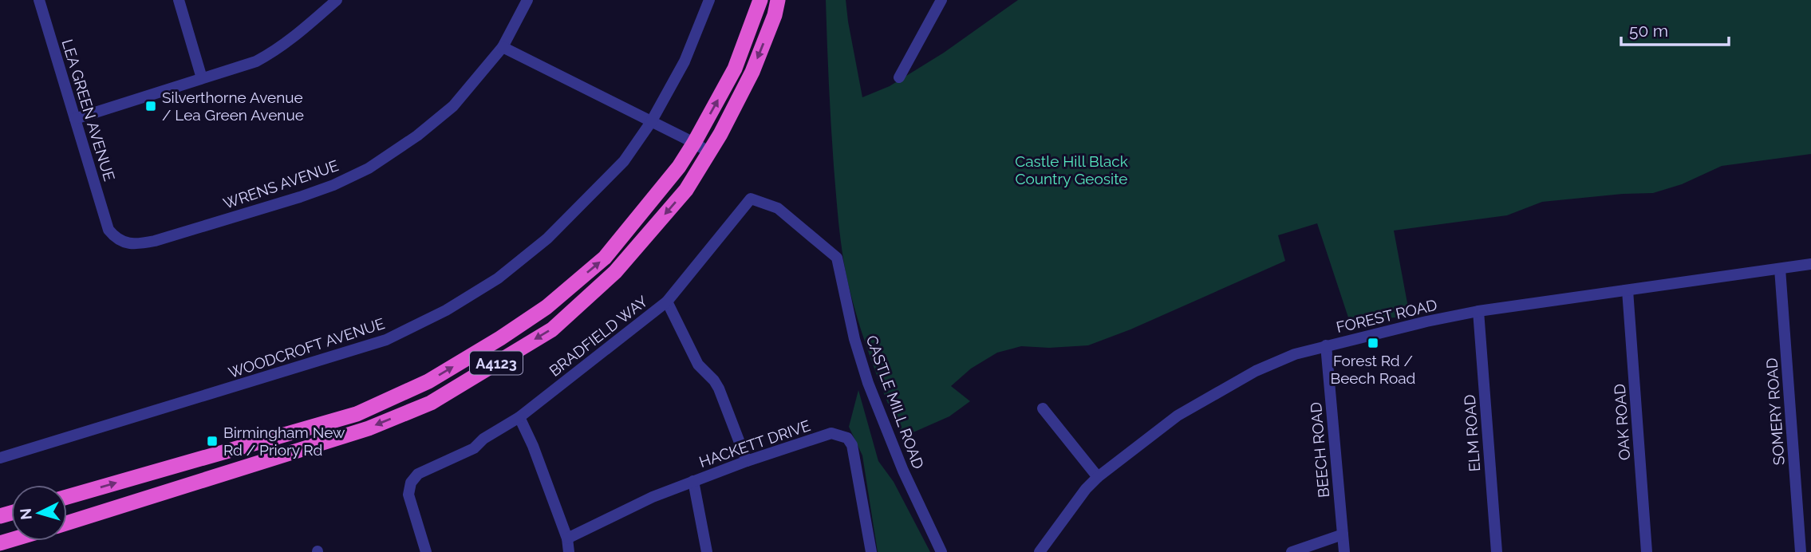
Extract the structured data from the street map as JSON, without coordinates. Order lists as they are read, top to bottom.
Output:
{
  "streets": {
    "highway": ["A4123"],
    "street": [
      "LEA GREEN AVENUE",
      "WRENS AVENUE",
      "FOREST ROAD",
      "BRADFIELD WAY",
      "WOODCROFT AVENUE",
      "CASTLE MILL ROAD",
      "SOMERY ROAD",
      "OAK ROAD",
      "ELM ROAD",
      "HACKETT DRIVE",
      "BEECH ROAD"
    ]
  },
  "crossings": [
    ["LEA GREEN AVENUE", "WRENS AVENUE"],
    ["FOREST ROAD", "SOMERY ROAD"],
    ["FOREST ROAD", "OAK ROAD"],
    ["FOREST ROAD", "ELM ROAD"],
    ["FOREST ROAD", "BEECH ROAD"],
    ["BRADFIELD WAY", "CASTLE MILL ROAD"]
  ],
  "parks": ["Castle Hill Black Country Geosite"],
  "places": {
    "transit": ["Silverthorne Avenue / Lea Green Avenue", "Forest Rd / Beech Road", "Birmingham New Rd / Priory Rd"]
  },
  "scale_bar": "50 m",
  "north": "left"
}
